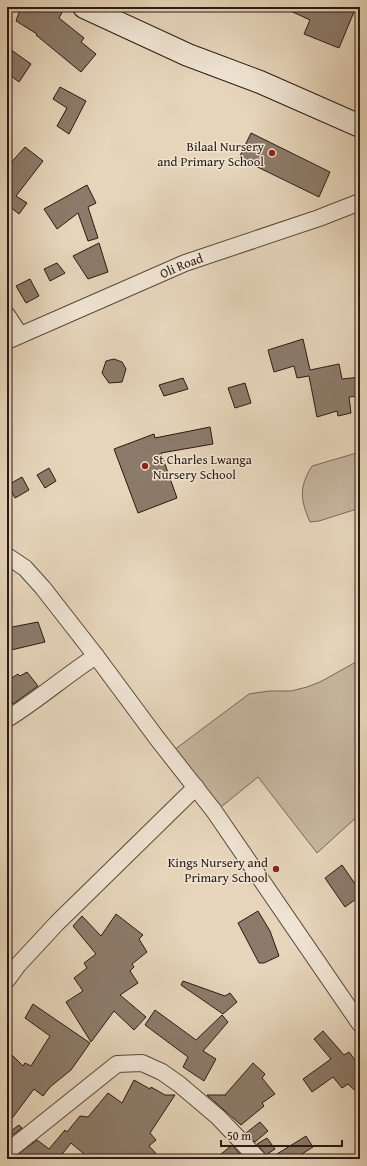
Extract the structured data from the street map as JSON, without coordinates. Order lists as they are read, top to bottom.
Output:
{
  "streets": {
    "street": ["Oli Road"]
  },
  "places": ["Bilaal Nursery and Primary School", "St Charles Lwanga Nursery School", "Kings Nursery and Primary School"],
  "scale_bar": "50 m"
}
